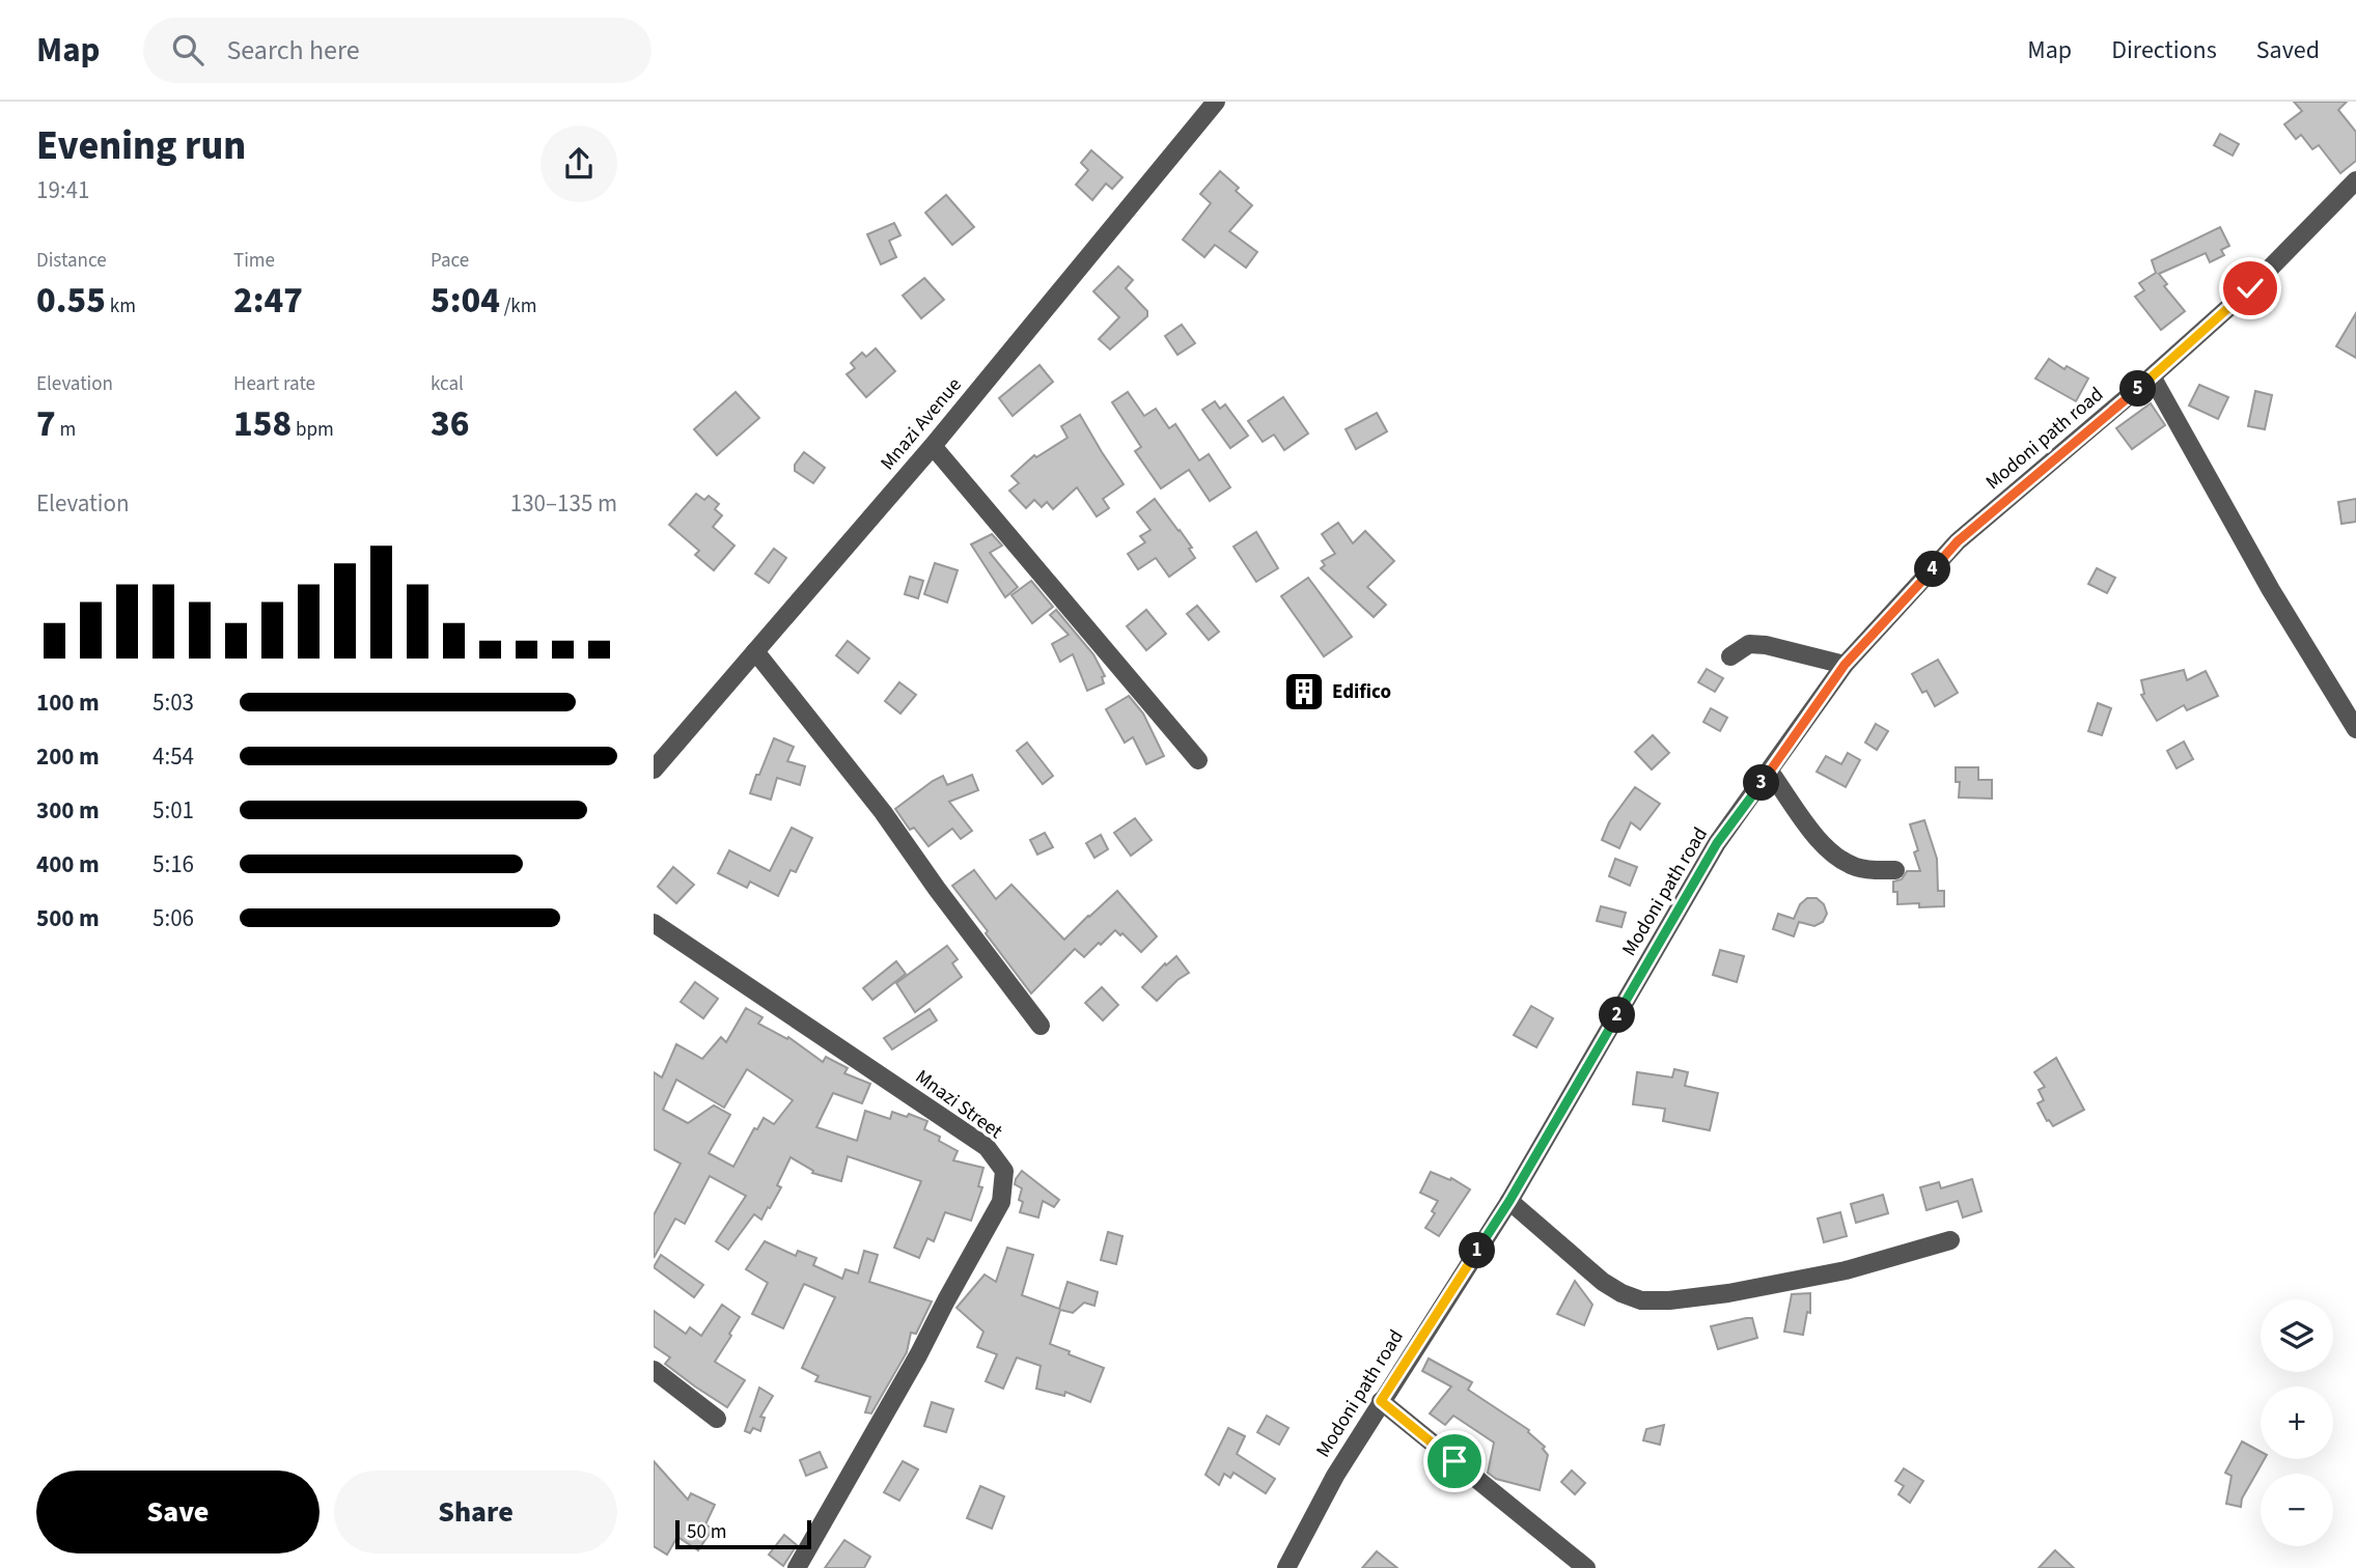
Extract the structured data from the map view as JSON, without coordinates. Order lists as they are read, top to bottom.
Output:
{
  "streets": {
    "street": ["Mnazi Avenue", "Modoni path road", "Mnazi Street"]
  },
  "places": {
    "building": ["Edifico"]
  },
  "scale_bar": "50 m",
  "page": {
    "header": "Map",
    "search": "Search here",
    "nav": ["Map", "Directions", "Saved"],
    "heading": ["Evening run", "19:41"],
    "stats": [
      ["Distance", "0.55 km"],
      ["Time", "2:47"],
      ["Pace", "5:04 /km"],
      ["Elevation", "7 m"],
      ["Heart rate", "158 bpm"],
      ["kcal", "36"]
    ],
    "pins": [
      "5",
      "4",
      "3",
      "2",
      "1"
    ],
    "chart": ["Elevation", "130–135 m"],
    "list": [
      {
        "name": "100 m",
        "note": "5:03"
      },
      {
        "name": "200 m",
        "note": "4:54"
      },
      {
        "name": "300 m",
        "note": "5:01"
      },
      {
        "name": "400 m",
        "note": "5:16"
      },
      {
        "name": "500 m",
        "note": "5:06"
      }
    ],
    "map_buttons": ["+", "−"],
    "buttons": ["Save", "Share"],
    "scale": "50 m"
  }
}
